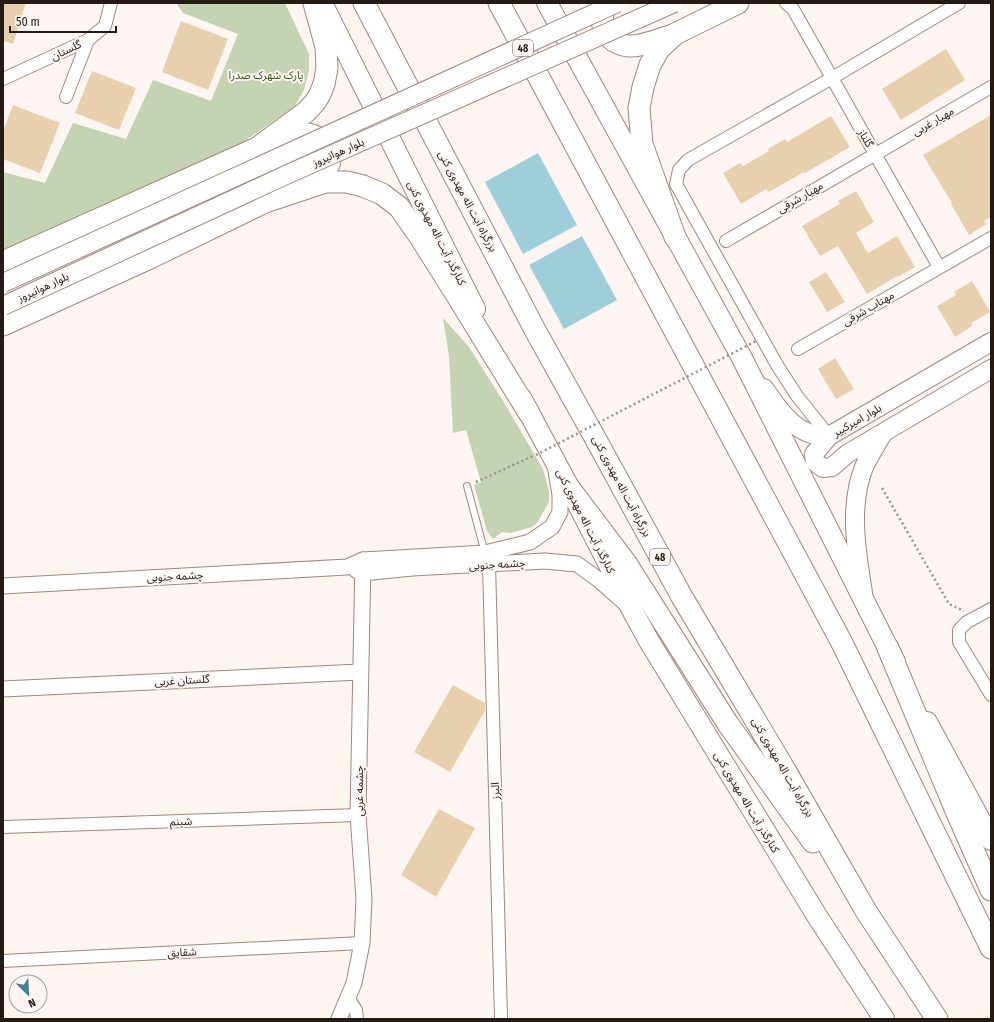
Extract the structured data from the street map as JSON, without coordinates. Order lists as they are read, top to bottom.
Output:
{
  "streets": {
    "highway": ["48", "بزرگراه آیت اله مهدوی کنی"],
    "main road": ["بلوار هوانیروز", "کنارگذر آیت اله مهدوی کنی", "بلوار امیرکبیر"],
    "street": [
      "گلستان",
      "مهیار غربی",
      "گلناز",
      "مهیار شرقی",
      "مهتاب شرقی",
      "چشمه جنوبی",
      "گلستان غربی",
      "چشمه غربی",
      "البرز",
      "شبنم",
      "شقایق"
    ]
  },
  "crossings": [
    ["مهیار غربی", "گلناز"],
    ["مهیار غربی", "مهیار شرقی"],
    ["گلناز", "مهیار شرقی"],
    ["گلناز", "مهتاب شرقی"],
    ["کنارگذر آیت اله مهدوی کنی", "چشمه جنوبی"],
    ["چشمه جنوبی", "چشمه غربی"],
    ["چشمه جنوبی", "البرز"],
    ["گلستان غربی", "چشمه غربی"],
    ["چشمه غربی", "شبنم"],
    ["چشمه غربی", "شقایق"]
  ],
  "parks": ["پارک شهرک صدرا"],
  "scale_bar": "50 m",
  "north": "bottom right"
}
